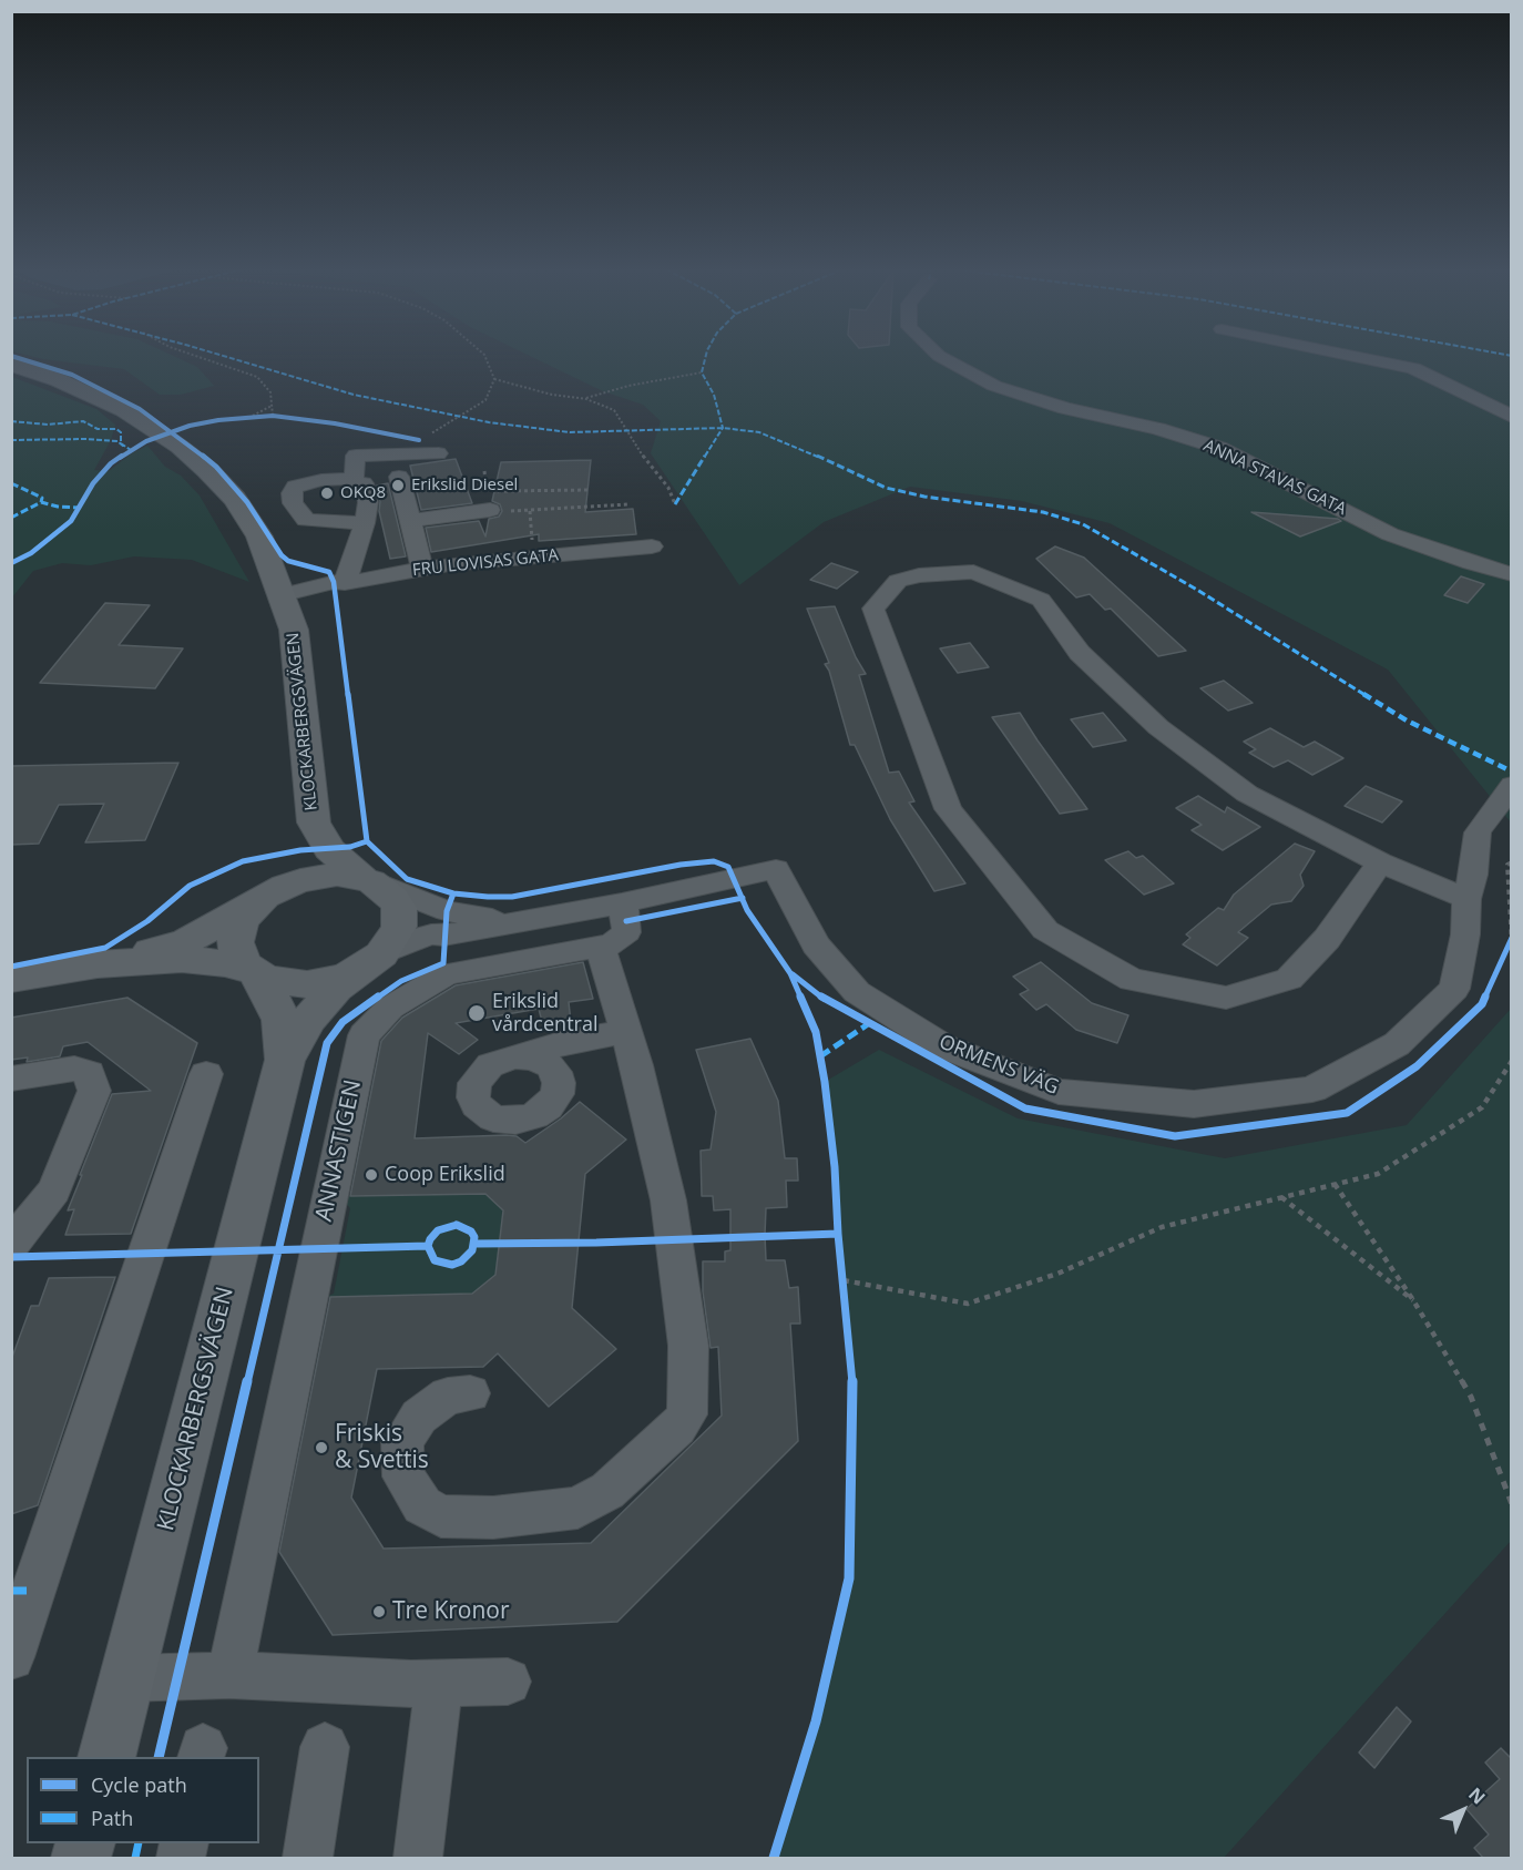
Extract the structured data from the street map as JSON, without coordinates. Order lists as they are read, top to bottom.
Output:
{
  "streets": {
    "main road": ["KLOCKARBERGSVÄGEN"],
    "street": [
      "ANNA STAVAS GATA",
      "FRU LOVISAS GATA",
      "ORMENS VÄG",
      "ANNASTIGEN"
    ]
  },
  "crossings": [
    ["FRU LOVISAS GATA", "KLOCKARBERGSVÄGEN"],
    ["KLOCKARBERGSVÄGEN", "ORMENS VÄG"],
    ["ORMENS VÄG", "ANNASTIGEN"]
  ],
  "places": [
    "Erikslid Diesel",
    "OKQ8",
    "Erikslid vårdcentral",
    "Coop Erikslid",
    "Friskis & Svettis",
    "Tre Kronor"
  ],
  "legend": ["Cycle path", "Path"],
  "north": "top right"
}
